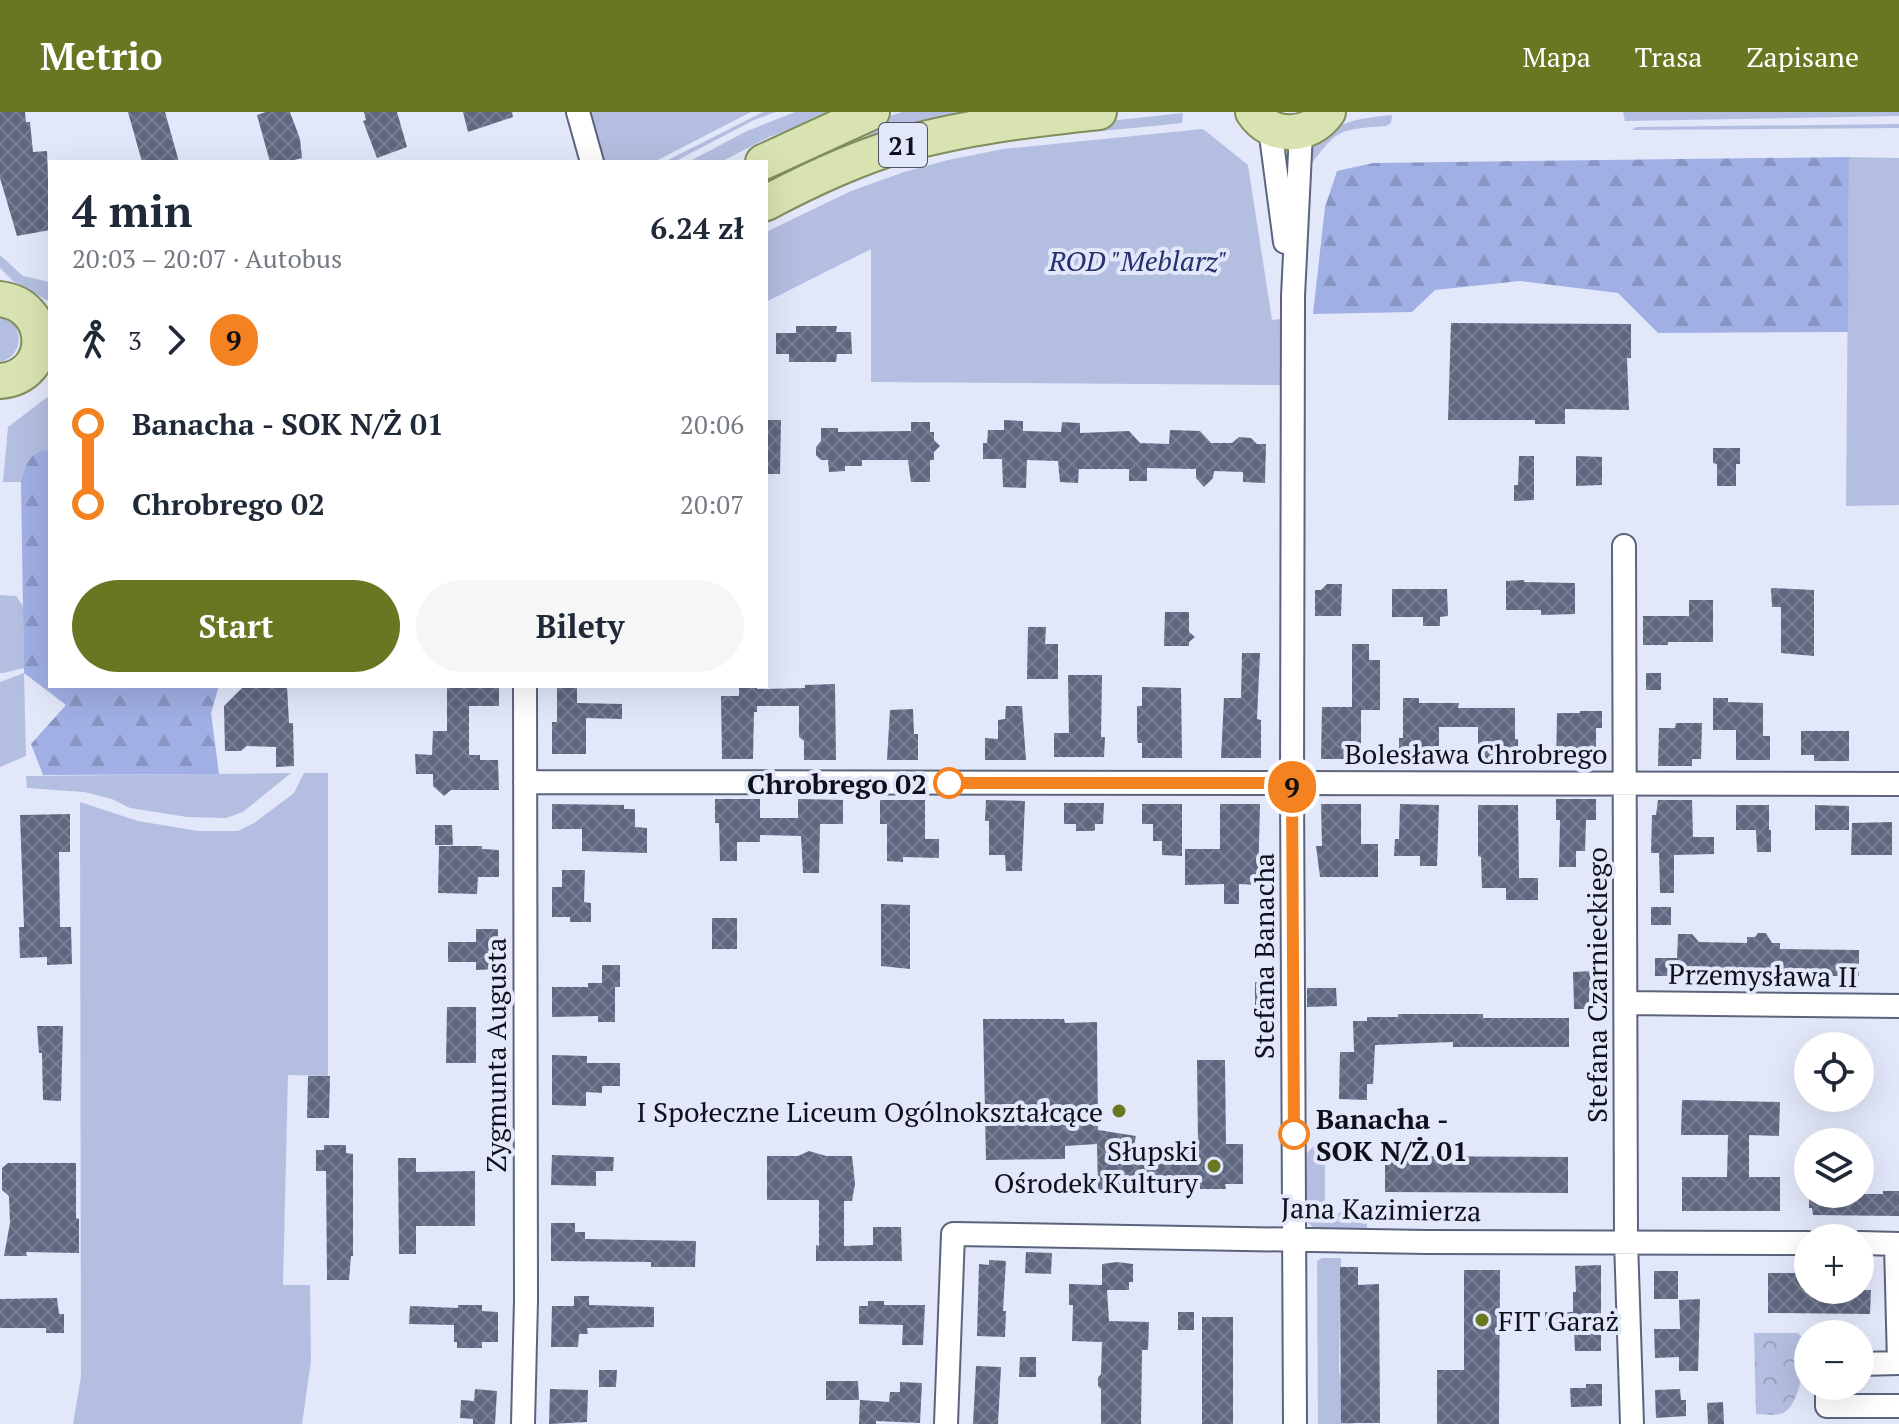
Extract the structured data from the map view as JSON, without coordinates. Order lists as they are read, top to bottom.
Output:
{
  "streets": {
    "main road": ["21"],
    "street": [
      "Bolesława Chrobrego",
      "Stefana Banacha",
      "Przemysława II",
      "Stefana Czarnieckiego",
      "Zygmunta Augusta",
      "Jana Kazimierza"
    ]
  },
  "crossings": [
    ["Bolesława Chrobrego", "Stefana Banacha"],
    ["Bolesława Chrobrego", "Stefana Czarnieckiego"],
    ["Bolesława Chrobrego", "Zygmunta Augusta"],
    ["Stefana Banacha", "Jana Kazimierza"],
    ["Przemysława II", "Stefana Czarnieckiego"],
    ["Stefana Czarnieckiego", "Jana Kazimierza"]
  ],
  "parks": ["ROD \"Meblarz\""],
  "places": [
    "Chrobrego 02",
    "I Społeczne Liceum Ogólnokształcące",
    "Banacha - SOK N/Ż 01",
    "Słupski Ośrodek Kultury",
    "FIT Garaż"
  ],
  "lines": ["bus line 9"],
  "page": {
    "header": "Metrio",
    "nav": ["Mapa", "Trasa", "Zapisane"],
    "on_map": "9",
    "heading": ["4 min", "20:03 – 20:07 · Autobus", "6.24 zł"],
    "legs": ["3", "9"],
    "list": [
      {
        "name": "Banacha - SOK N/Ż 01",
        "value": "20:06"
      },
      {
        "name": "Chrobrego 02",
        "value": "20:07"
      }
    ],
    "buttons": ["Start", "Bilety"],
    "map_buttons": ["+", "−"]
  }
}
